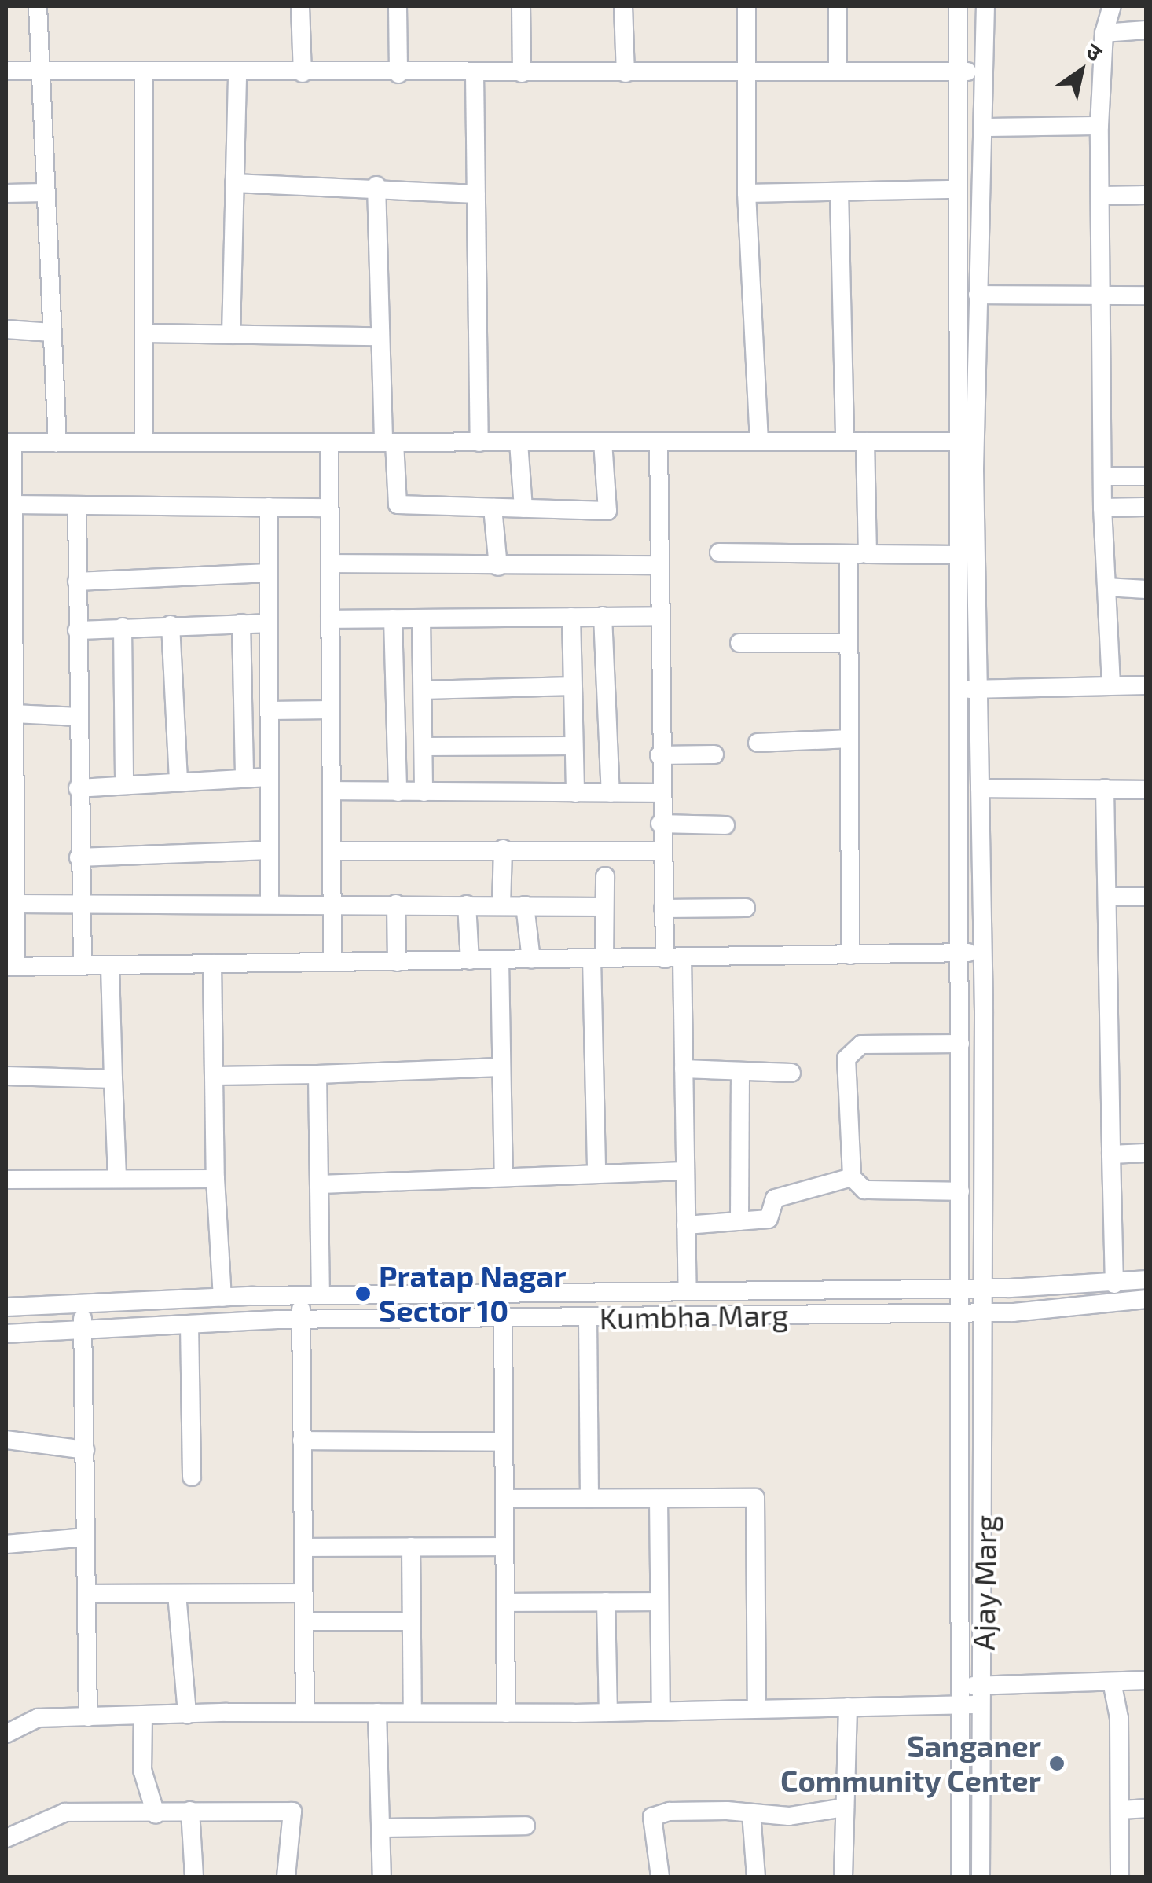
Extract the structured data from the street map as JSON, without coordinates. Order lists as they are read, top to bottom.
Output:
{
  "streets": {
    "street": ["Kumbha Marg", "Ajay Marg"]
  },
  "crossings": [
    ["Kumbha Marg", "Ajay Marg"]
  ],
  "places": ["Pratap Nagar Sector 10", "Sanganer Community Center"],
  "north": "top right"
}
